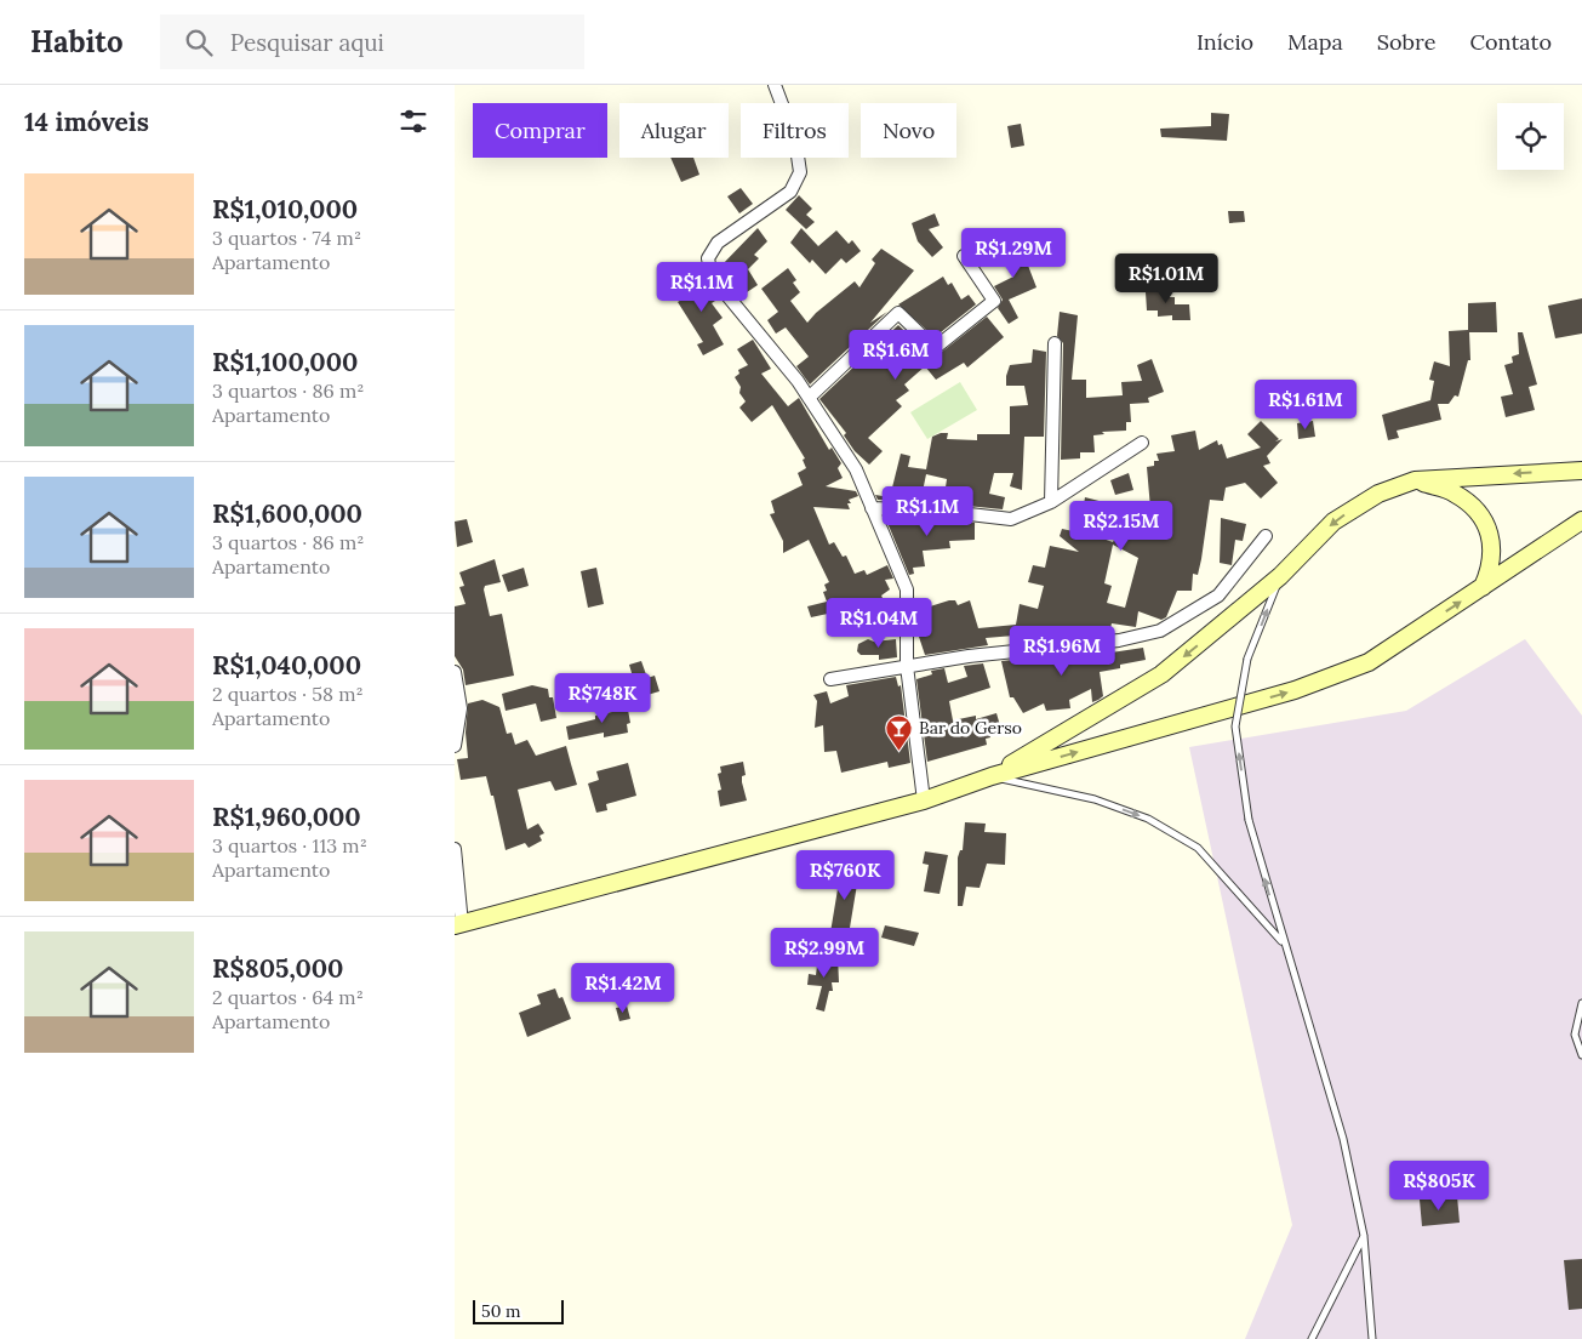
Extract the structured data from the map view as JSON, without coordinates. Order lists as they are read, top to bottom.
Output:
{
  "places": {
    "bar": ["Bar do Gerso"]
  },
  "scale_bar": "50 m",
  "page": {
    "header": "Habito",
    "search": "Pesquisar aqui",
    "nav": [
      "Início",
      "Mapa",
      "Sobre",
      "Contato"
    ],
    "heading": "14 imóveis",
    "chip": [
      "Comprar",
      "Alugar",
      "Filtros",
      "Novo"
    ],
    "list": [
      {
        "name": "R$1,010,000",
        "note": "3 quartos · 74 m² · Apartamento"
      },
      {
        "name": "R$1,100,000",
        "note": "3 quartos · 86 m² · Apartamento"
      },
      {
        "name": "R$1,600,000",
        "note": "3 quartos · 86 m² · Apartamento"
      },
      {
        "name": "R$1,040,000",
        "note": "2 quartos · 58 m² · Apartamento"
      },
      {
        "name": "R$1,960,000",
        "note": "3 quartos · 113 m² · Apartamento"
      },
      {
        "name": "R$805,000",
        "note": "2 quartos · 64 m² · Apartamento"
      }
    ],
    "price": [
      "R$1.29M",
      "R$1.01M",
      "R$1.1M",
      "R$1.6M",
      "R$1.61M",
      "R$1.1M",
      "R$2.15M",
      "R$1.04M",
      "R$1.96M",
      "R$748K",
      "R$760K",
      "R$2.99M",
      "R$1.42M",
      "R$805K"
    ],
    "scale": "50 m"
  }
}
